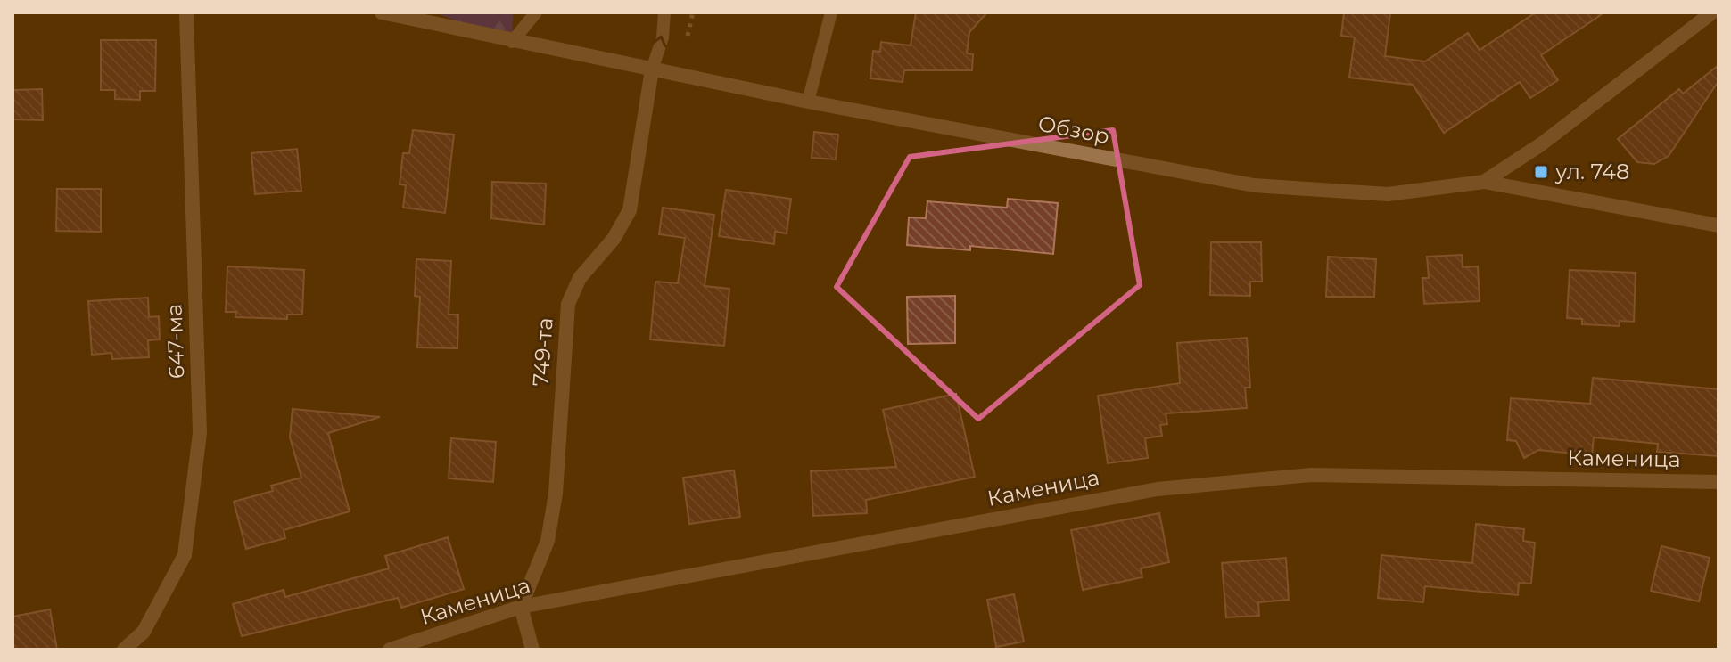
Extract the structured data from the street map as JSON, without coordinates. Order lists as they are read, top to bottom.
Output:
{
  "streets": {
    "street": [
      "Обзор",
      "647-ма",
      "749-та",
      "Каменица"
    ]
  },
  "crossings": [
    ["Обзор", "749-та"],
    ["749-та", "Каменица"]
  ],
  "places": {
    "transit": ["ул. 748"]
  }
}
